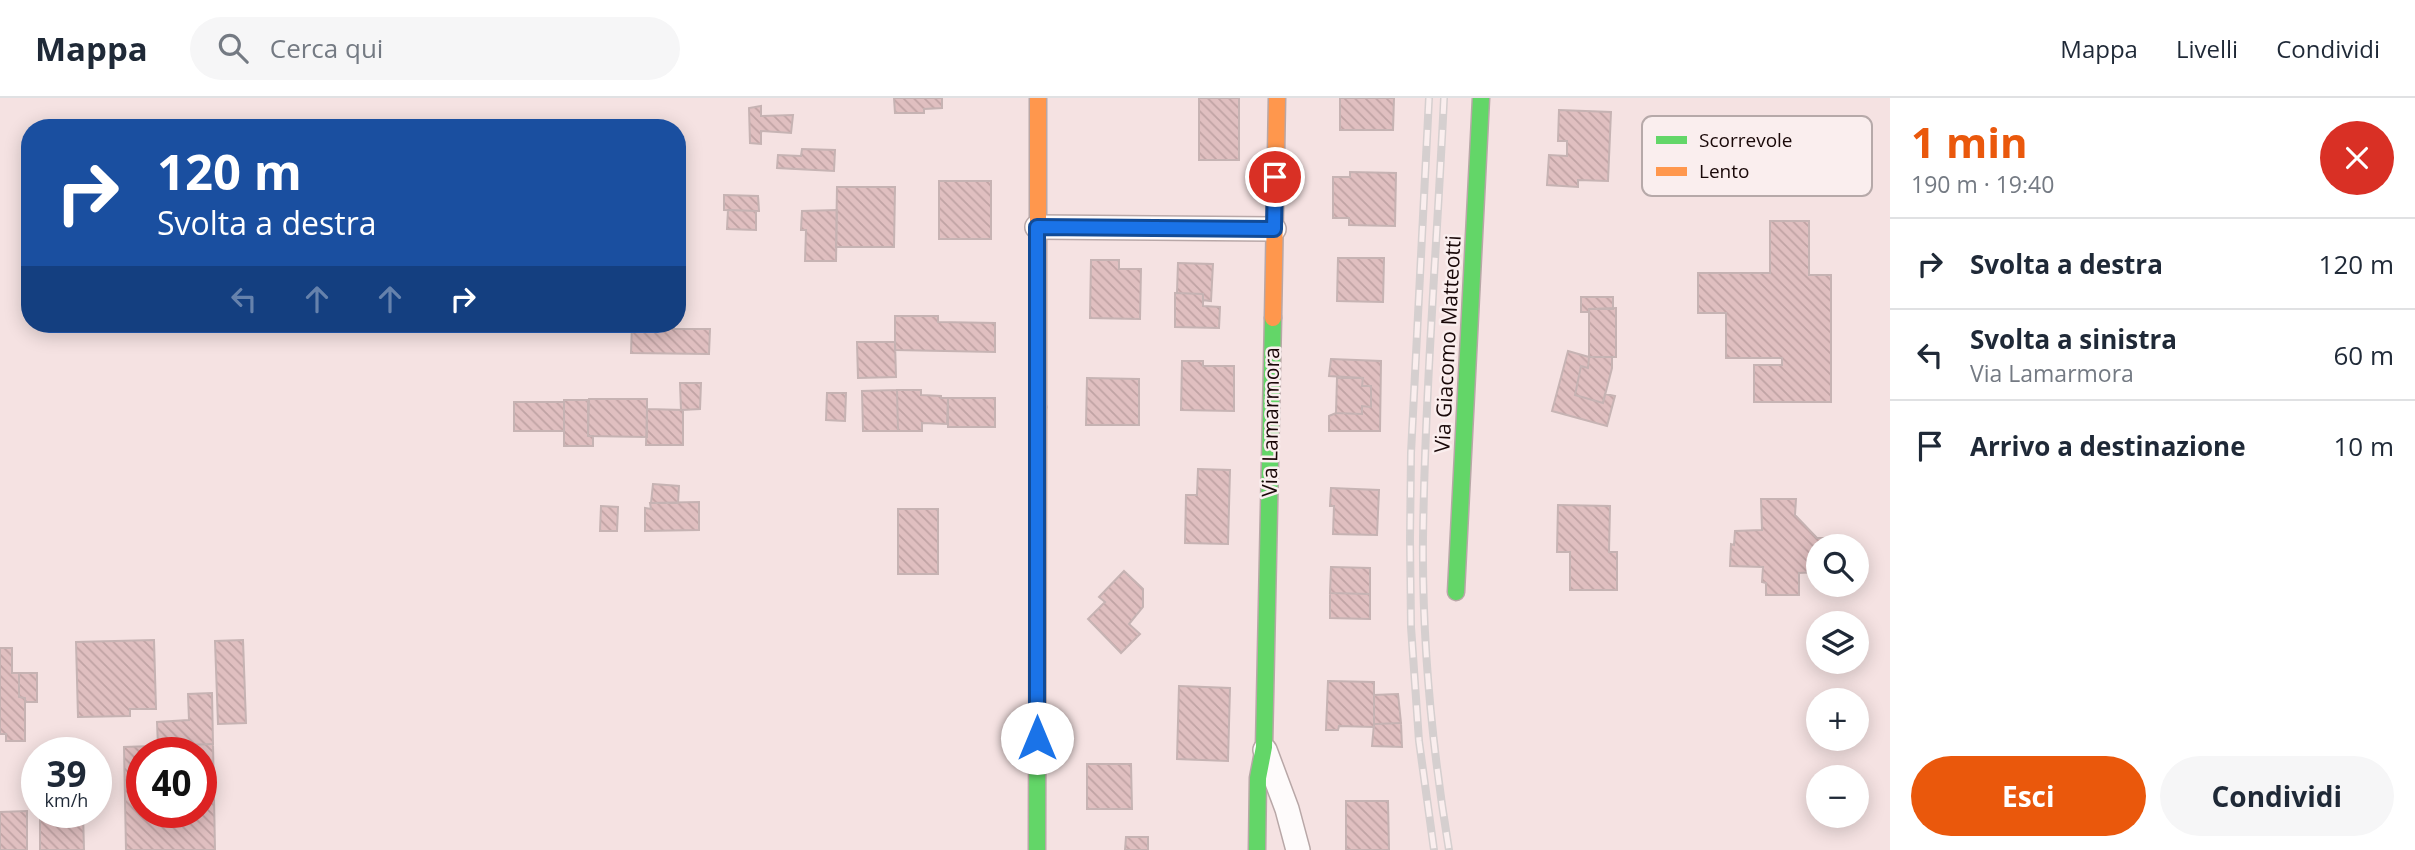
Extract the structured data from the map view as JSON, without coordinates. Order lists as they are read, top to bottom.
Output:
{
  "streets": {
    "street": ["Via Giacomo Matteotti", "Via Lamarmora"]
  },
  "legend": ["Scorrevole", "Lento"],
  "page": {
    "header": "Mappa",
    "search": "Cerca qui",
    "nav": ["Mappa", "Livelli", "Condividi"],
    "heading": ["1 min", "190 m · 19:40"],
    "turn": ["120 m", "Svolta a destra"],
    "list": [
      {
        "name": "Svolta a destra",
        "value": "120 m"
      },
      {
        "name": "Svolta a sinistra",
        "note": "Via Lamarmora",
        "value": "60 m"
      },
      {
        "name": "Arrivo a destinazione",
        "value": "10 m"
      }
    ],
    "map_buttons": ["+", "−"],
    "speed": "39 km/h",
    "limit": "40",
    "buttons": ["Esci", "Condividi"]
  }
}
